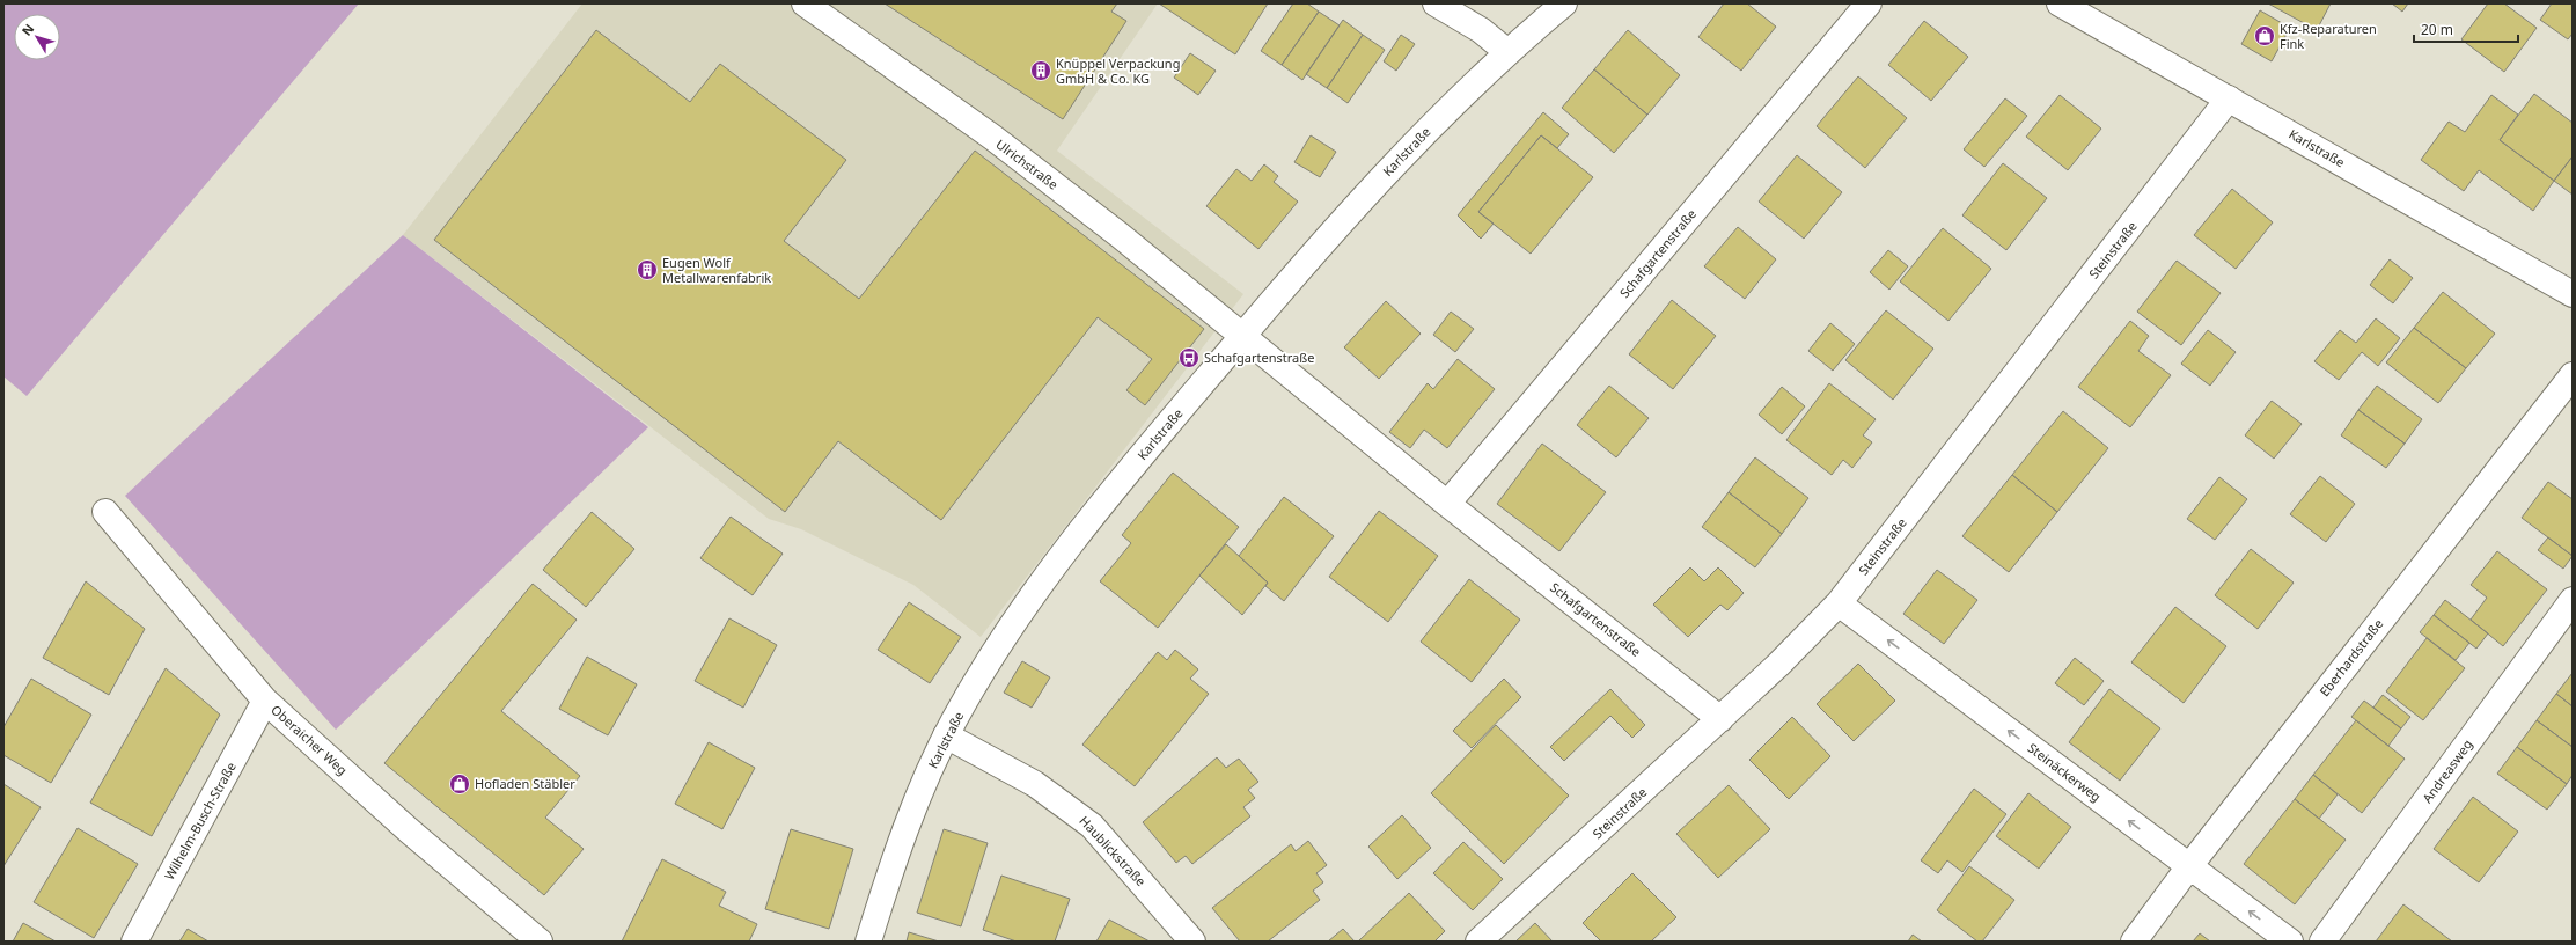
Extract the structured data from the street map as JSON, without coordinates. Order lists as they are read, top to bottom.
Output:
{
  "streets": {
    "street": [
      "Karlstraße",
      "Ulrichstraße",
      "Steinstraße",
      "Schafgartenstraße",
      "Eberhardstraße",
      "Oberaicher Weg",
      "Andreasweg",
      "Steinäckerweg",
      "Wilhelm-Busch-Straße",
      "Haublickstraße"
    ]
  },
  "crossings": [
    ["Karlstraße", "Ulrichstraße"],
    ["Karlstraße", "Steinstraße"],
    ["Karlstraße", "Schafgartenstraße"],
    ["Karlstraße", "Haublickstraße"],
    ["Ulrichstraße", "Schafgartenstraße"],
    ["Steinstraße", "Schafgartenstraße"],
    ["Steinstraße", "Steinäckerweg"],
    ["Eberhardstraße", "Steinäckerweg"],
    ["Oberaicher Weg", "Wilhelm-Busch-Straße"]
  ],
  "one_way": ["Steinäckerweg"],
  "places": {
    "shop": ["Kfz-Reparaturen Fink", "Hofladen Stäbler"],
    "building": ["Knüppel Verpackung GmbH & Co. KG", "Eugen Wolf Metallwarenfabrik"],
    "bus stop": ["Schafgartenstraße"]
  },
  "scale_bar": "20 m",
  "north": "top left"
}
